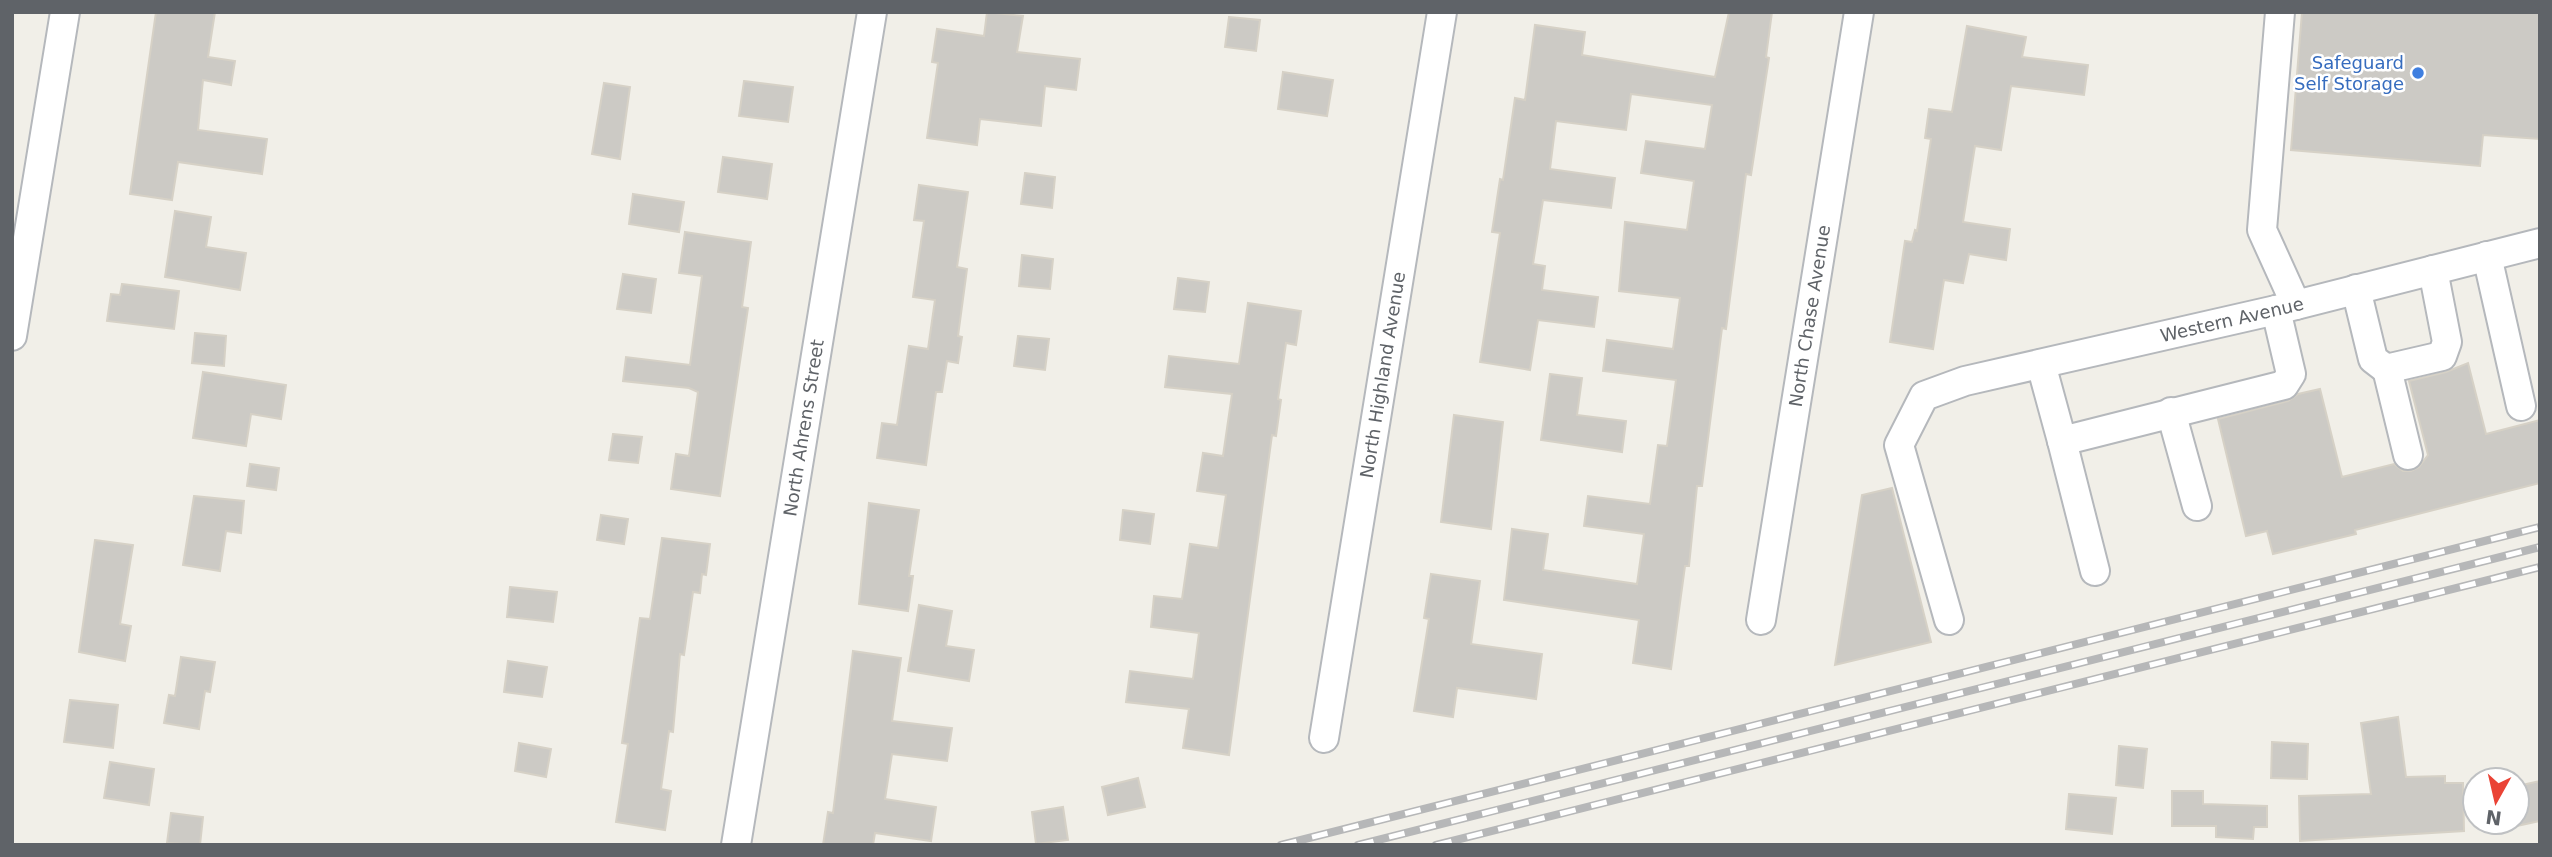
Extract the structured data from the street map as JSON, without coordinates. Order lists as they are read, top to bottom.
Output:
{
  "streets": {
    "street": [
      "North Chase Avenue",
      "Western Avenue",
      "North Highland Avenue",
      "North Ahrens Street"
    ]
  },
  "places": ["Safeguard Self Storage"],
  "north": "bottom"
}
